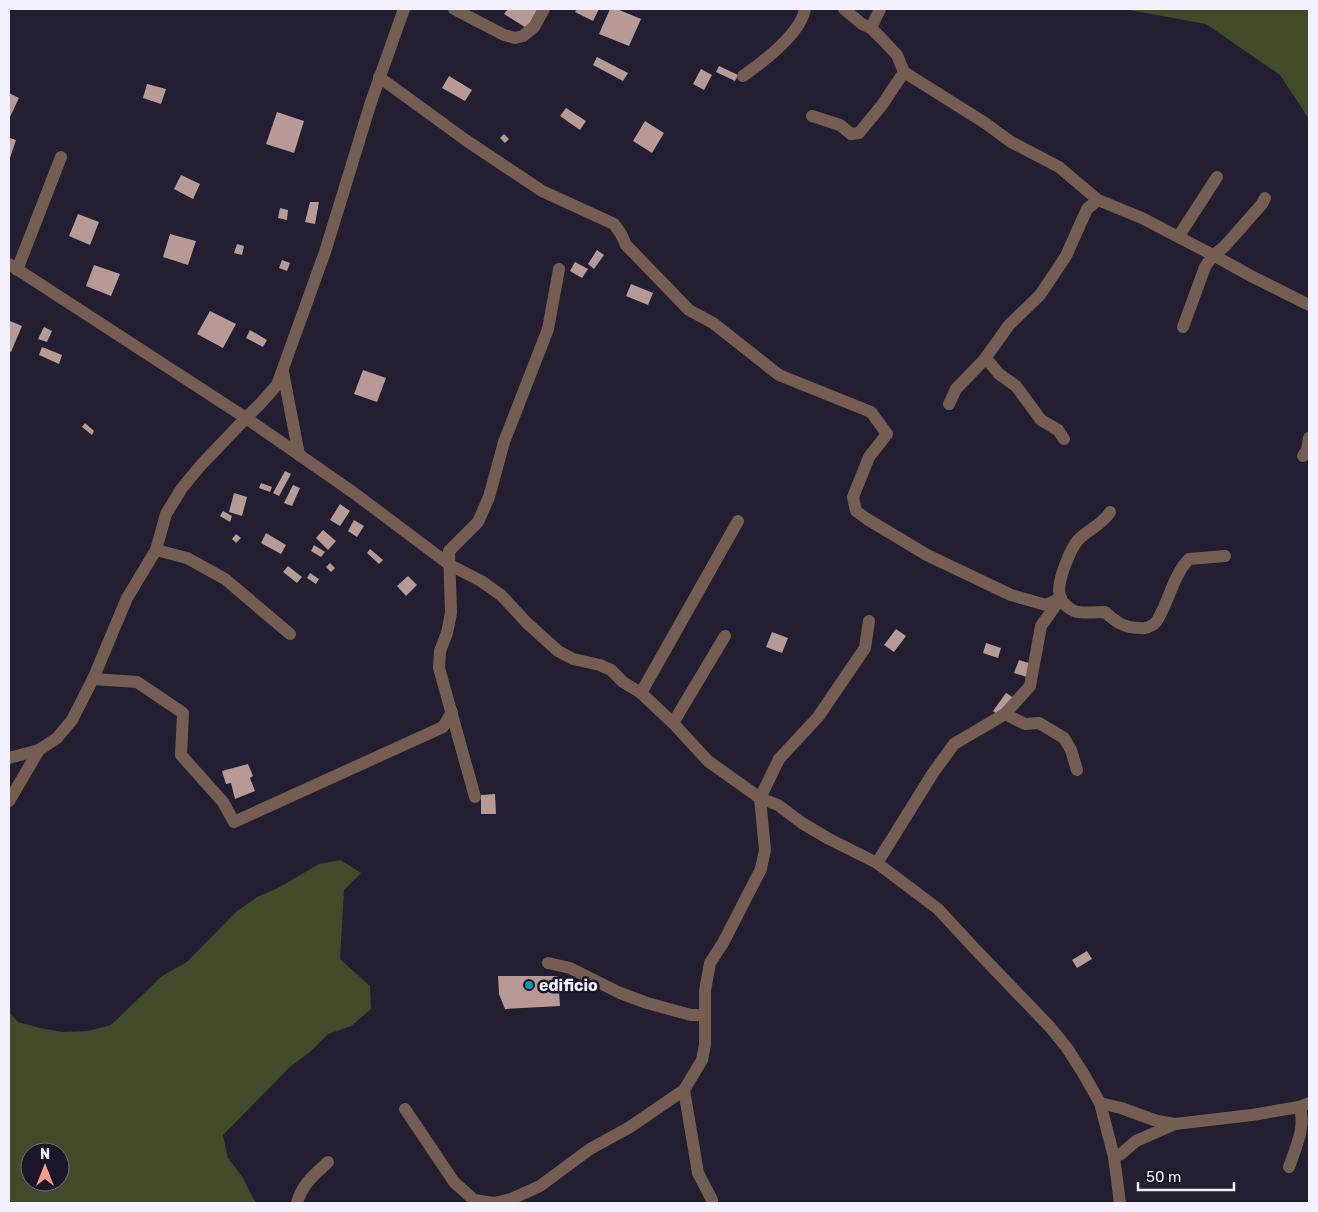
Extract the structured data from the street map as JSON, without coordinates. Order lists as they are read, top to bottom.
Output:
{
  "places": ["edificio"],
  "scale_bar": "50 m",
  "north": "top"
}
